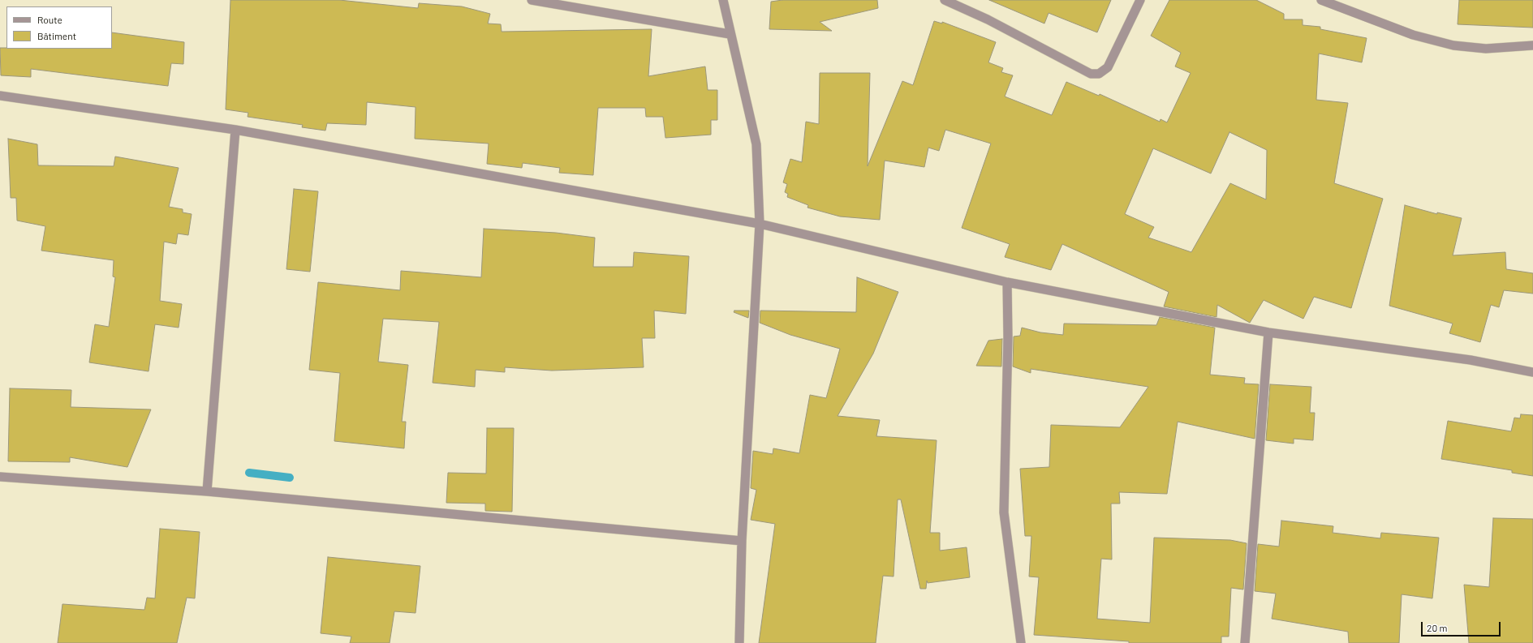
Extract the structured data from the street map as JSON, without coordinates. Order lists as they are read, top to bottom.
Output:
{
  "legend": ["Route", "Bâtiment"],
  "scale_bar": "20 m"
}
